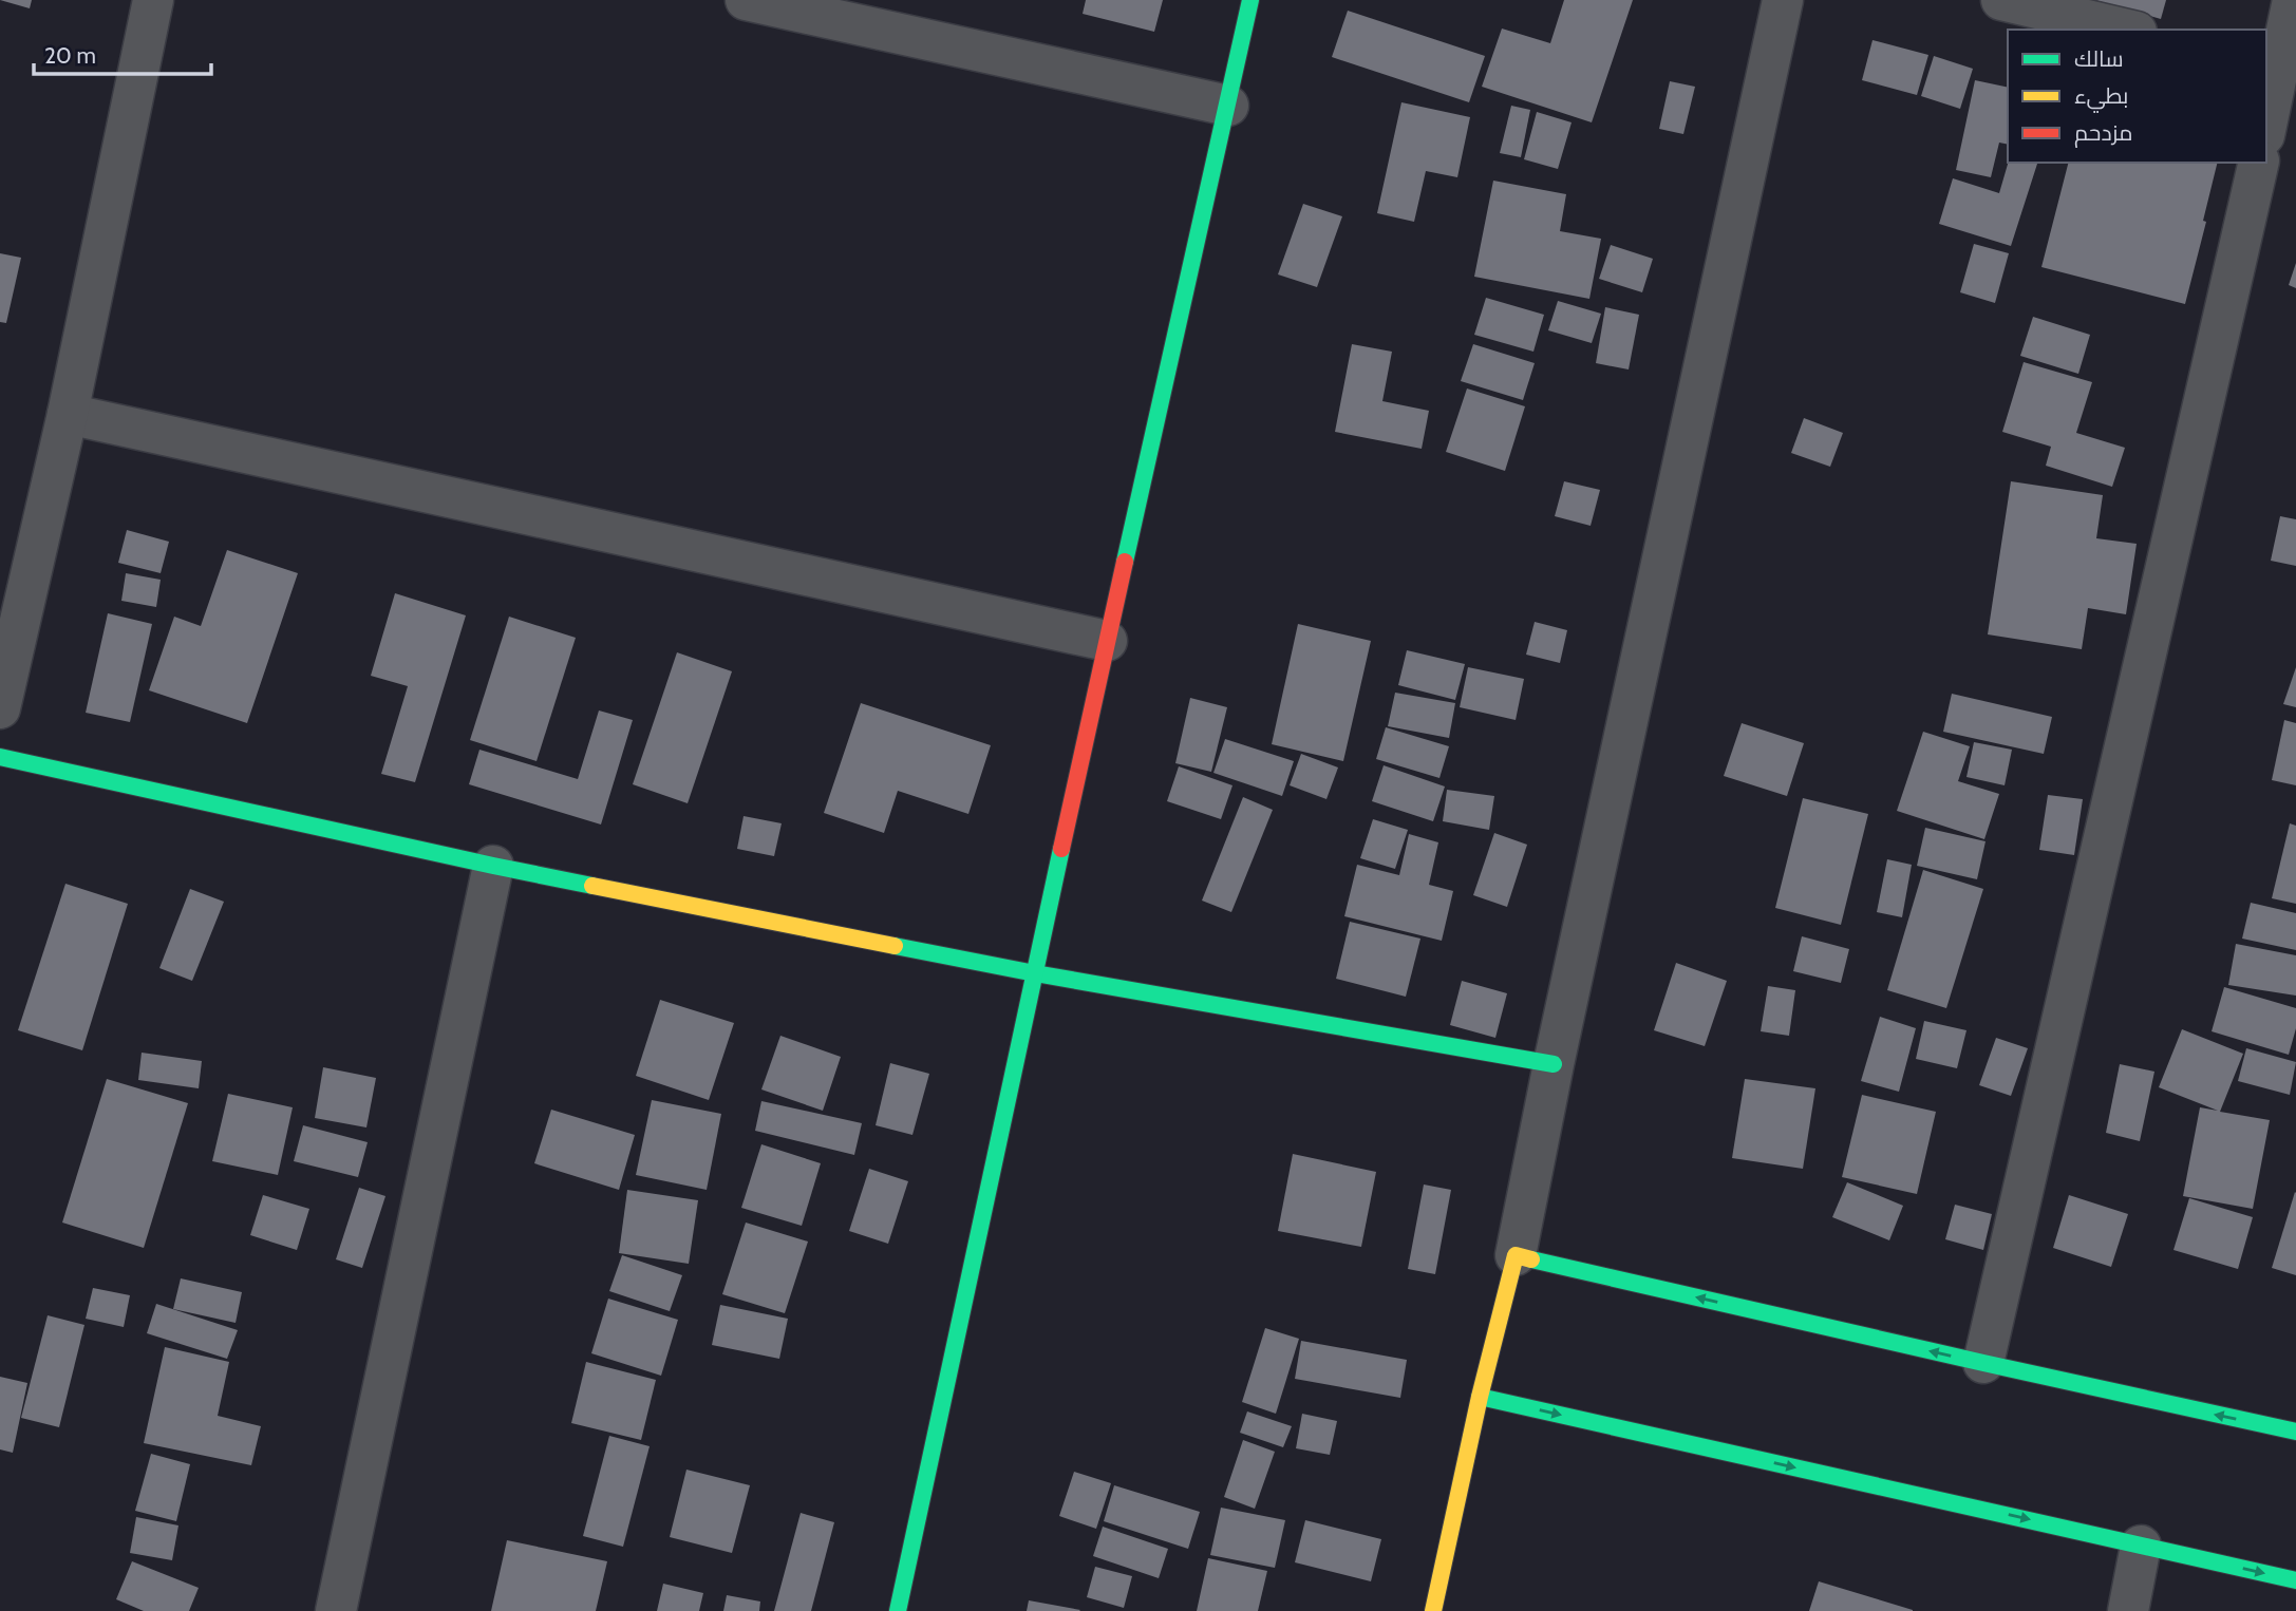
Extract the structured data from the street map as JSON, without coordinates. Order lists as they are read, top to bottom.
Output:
{
  "legend": ["سالك", "بطيء", "مزدحم"],
  "scale_bar": "20 m"
}
